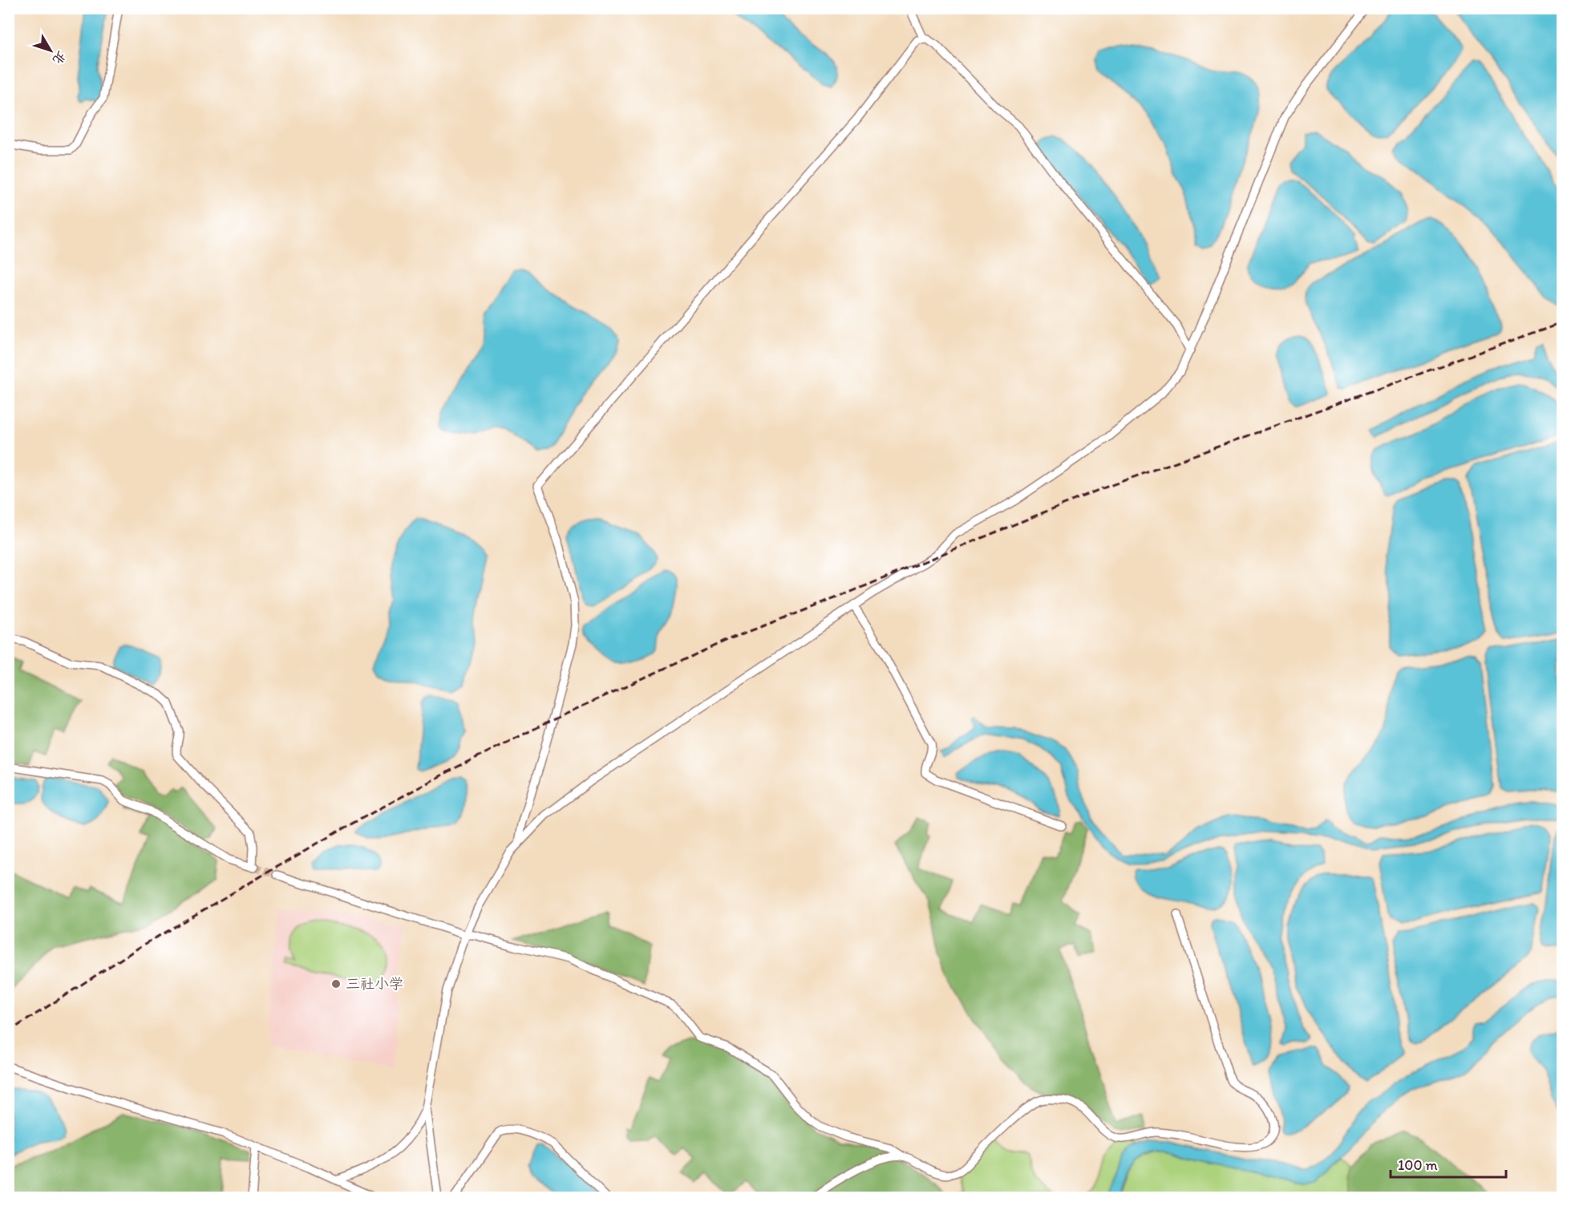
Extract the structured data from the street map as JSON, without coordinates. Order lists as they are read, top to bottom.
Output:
{
  "places": ["三社小学"],
  "scale_bar": "100 m",
  "north": "bottom right"
}
